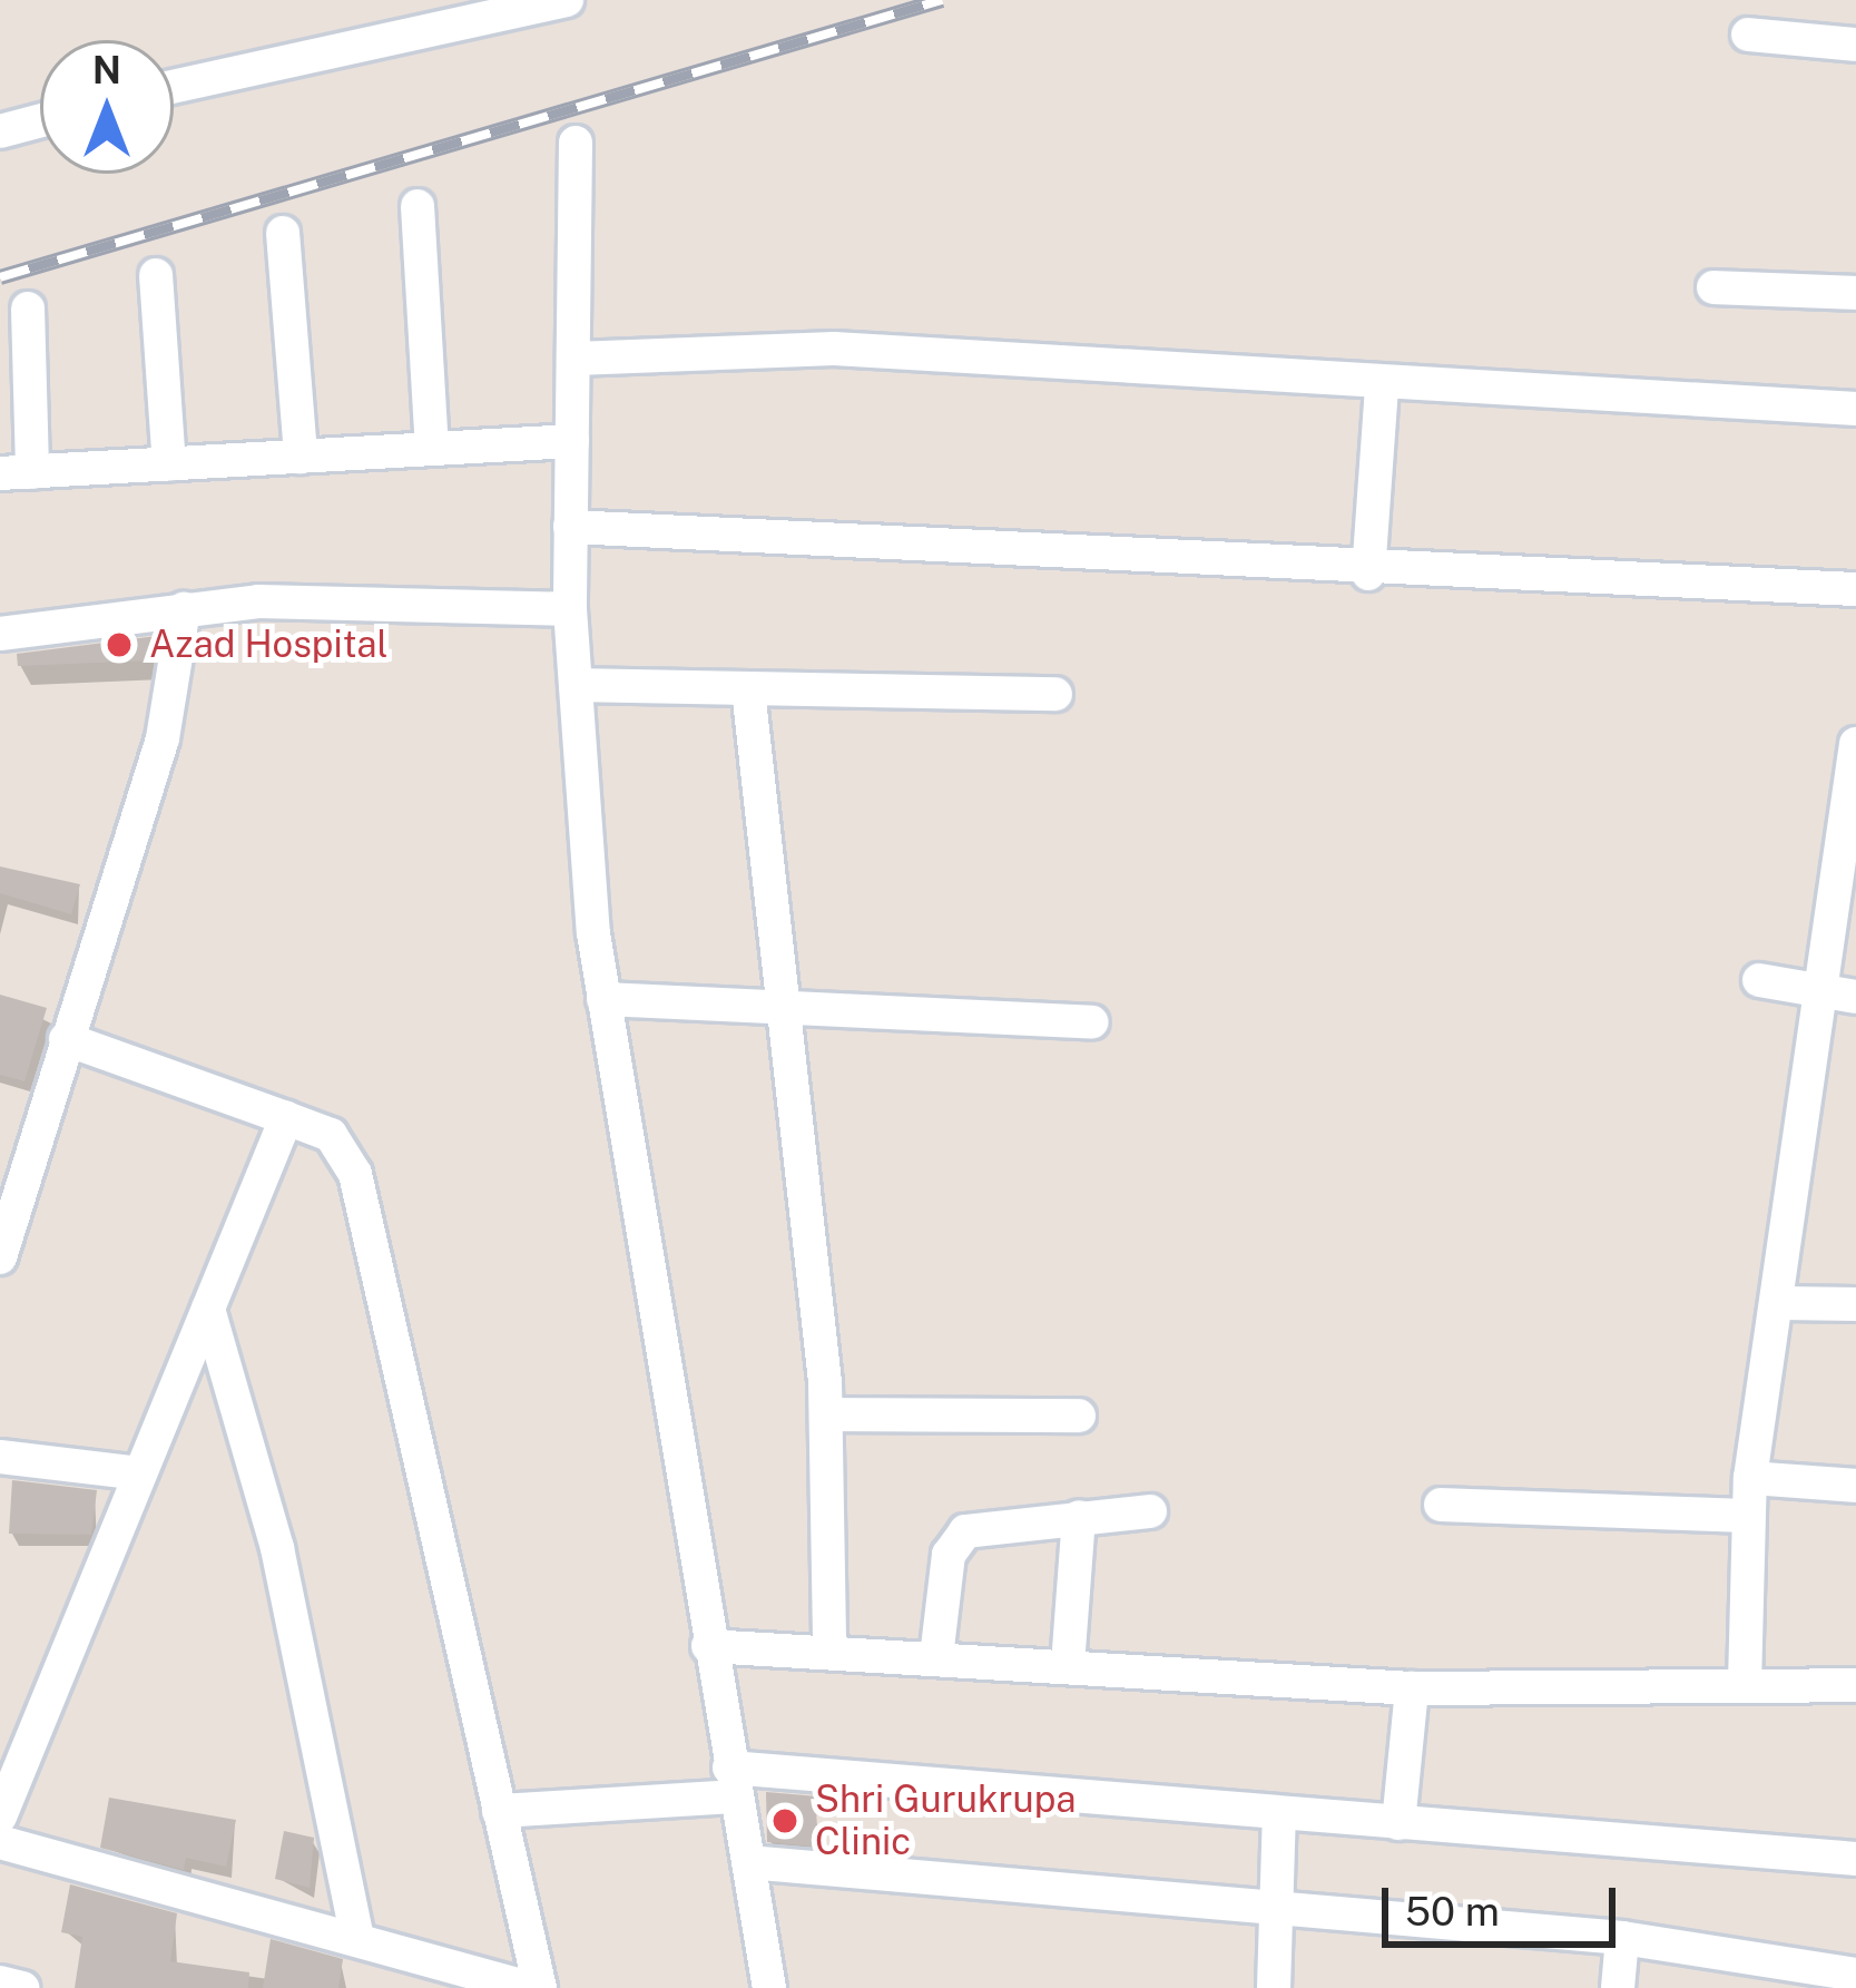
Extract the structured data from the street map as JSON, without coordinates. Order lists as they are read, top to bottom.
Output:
{
  "places": ["Azad Hospital", "Shri Gurukrupa Clinic"],
  "scale_bar": "50 m",
  "north": "top"
}
